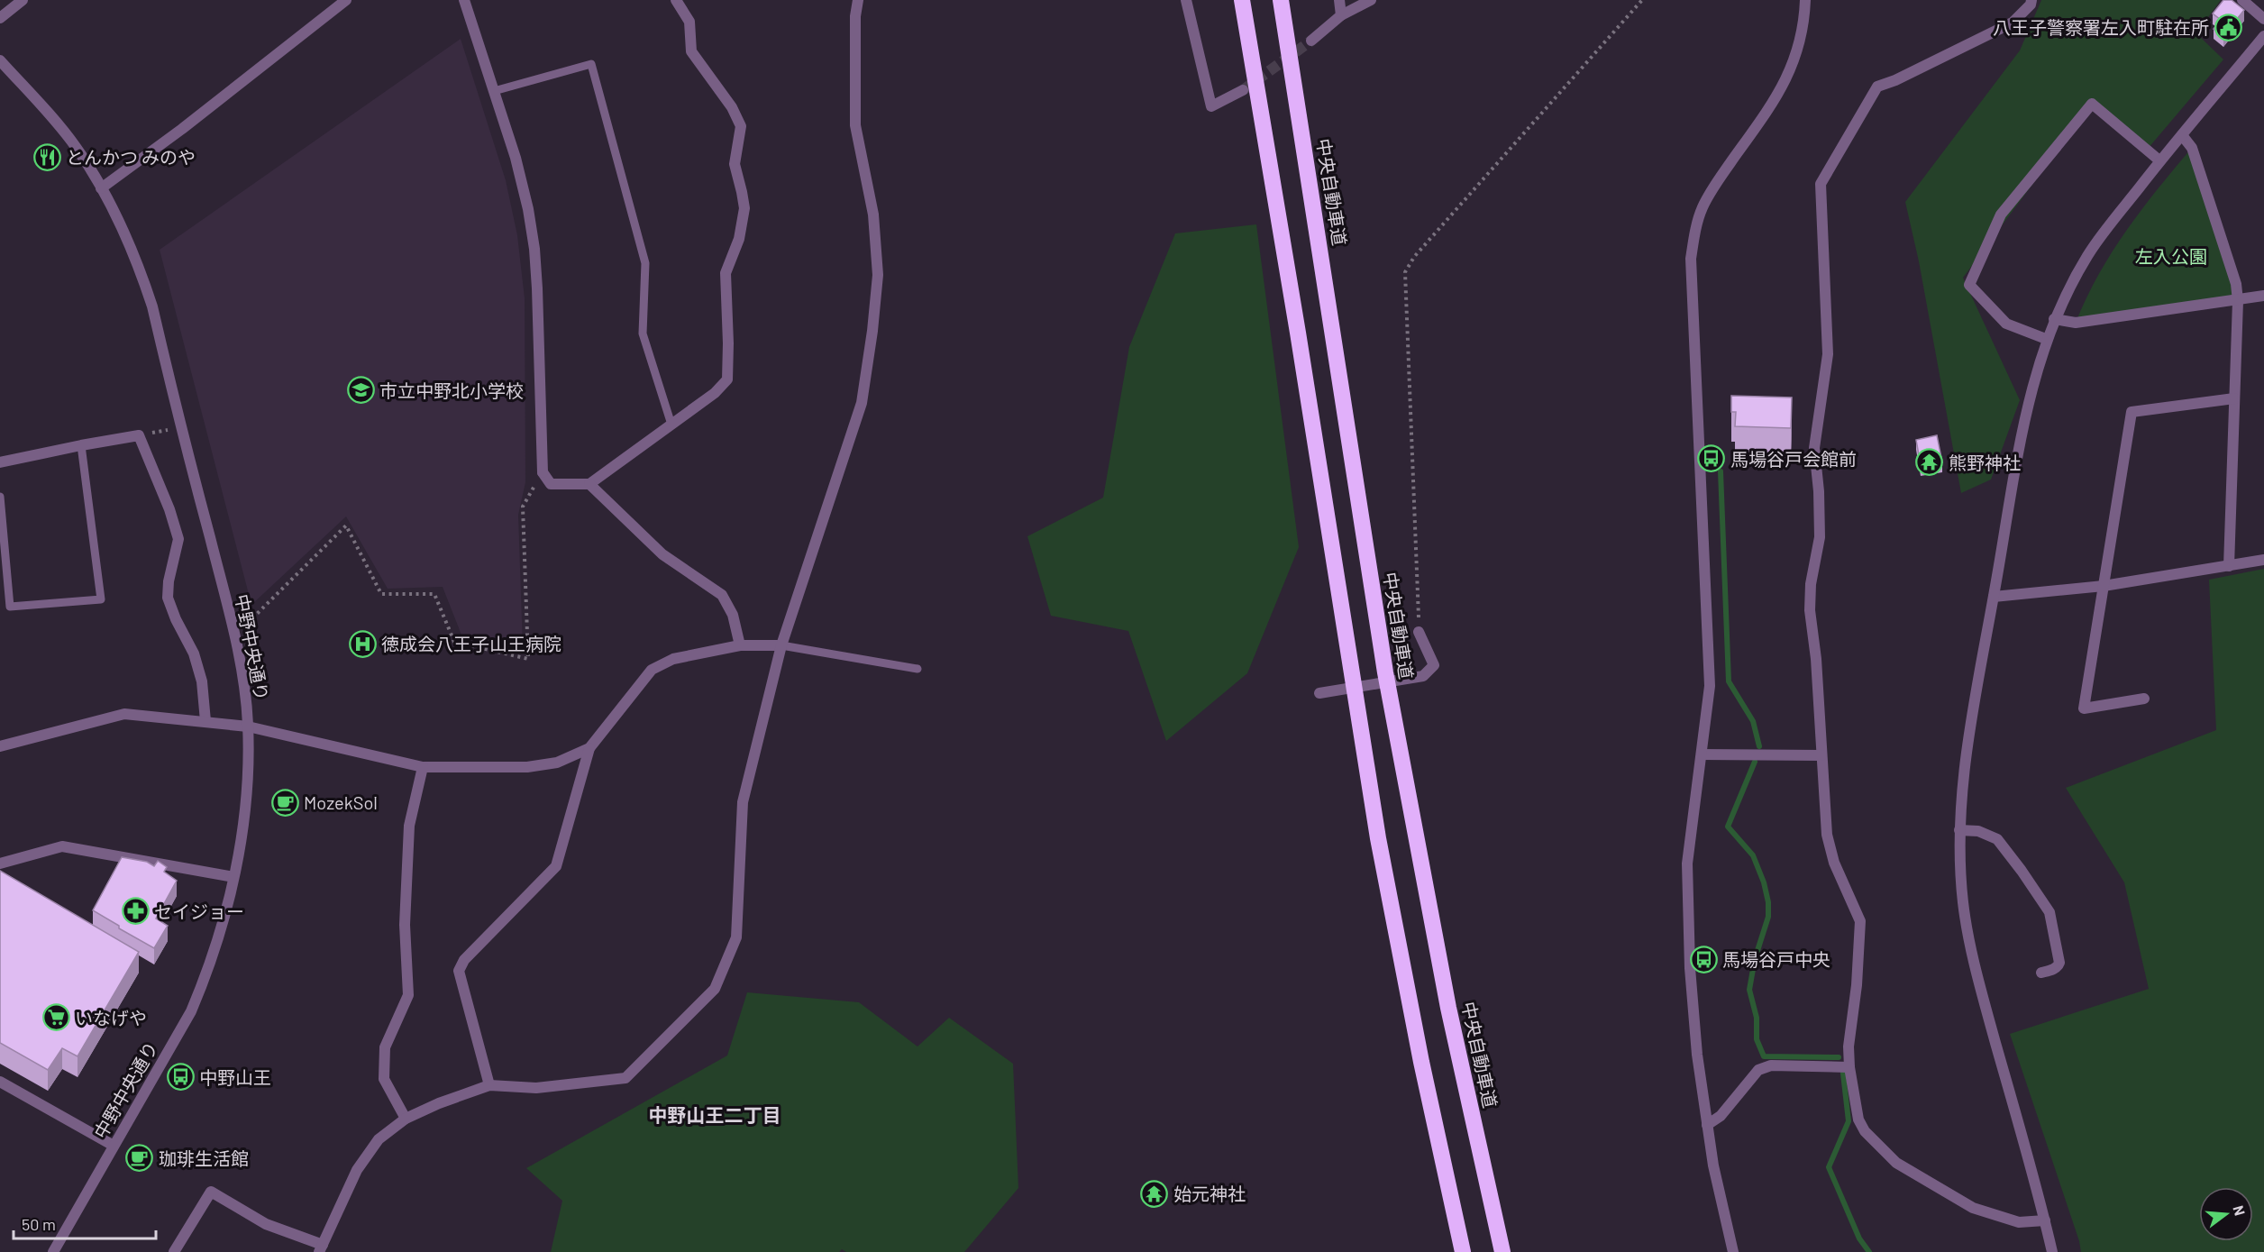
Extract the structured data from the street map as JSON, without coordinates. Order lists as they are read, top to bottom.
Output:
{
  "streets": {
    "highway": ["中央自動車道"],
    "street": ["中野中央通り"]
  },
  "districts": ["中野山王二丁目"],
  "parks": ["左入公園"],
  "places": {
    "public building": ["八王子警察署左入町駐在所"],
    "restaurant": ["とんかつ みのや"],
    "school or university": ["市立中野北小学校"],
    "bus stop": ["馬場谷戸会館前", "馬場谷戸中央", "中野山王"],
    "temple": ["熊野神社", "始元神社"],
    "hospital": ["徳成会八王子山王病院"],
    "cafe": ["MozekSol", "珈琲生活館"],
    "pharmacy": ["セイジョー"],
    "supermarket": ["いなげや"]
  },
  "scale_bar": "50 m",
  "north": "right"
}
